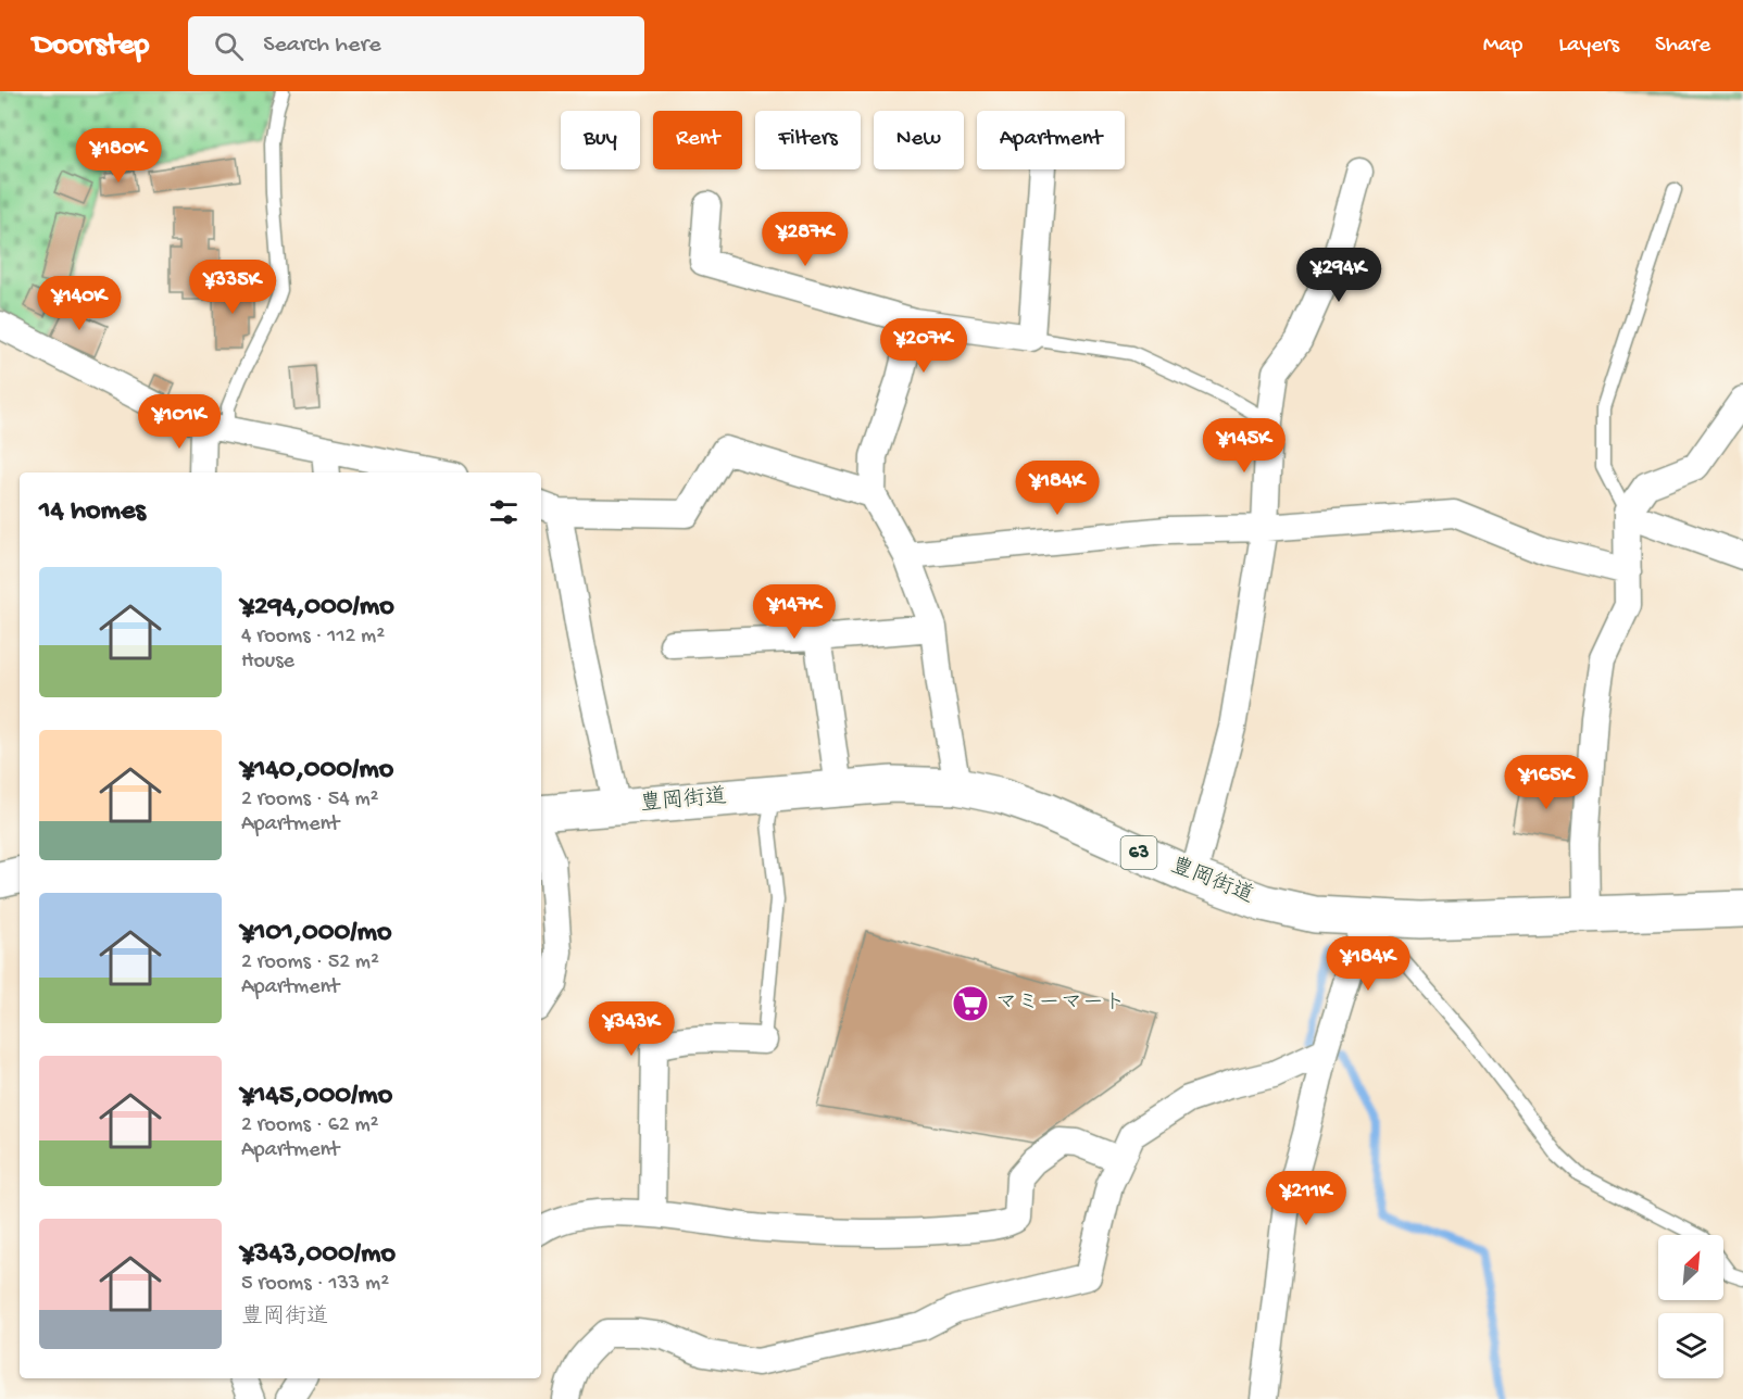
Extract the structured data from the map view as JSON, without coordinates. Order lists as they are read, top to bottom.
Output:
{
  "streets": {
    "main road": ["豊岡街道", "63"]
  },
  "places": {
    "supermarket": ["マミーマート"]
  },
  "north": "top right",
  "page": {
    "header": "Doorstep",
    "search": "Search here",
    "nav": ["Map", "Layers", "Share"],
    "chip": [
      "Buy",
      "Rent",
      "Filters",
      "New",
      "Apartment"
    ],
    "price": [
      "¥180K",
      "¥287K",
      "¥294K",
      "¥335K",
      "¥140K",
      "¥207K",
      "¥101K",
      "¥145K",
      "¥184K",
      "¥147K",
      "¥165K",
      "¥184K",
      "¥343K",
      "¥211K"
    ],
    "heading": "14 homes",
    "list": [
      {
        "name": "¥294,000/mo",
        "note": "4 rooms · 112 m² · House"
      },
      {
        "name": "¥140,000/mo",
        "note": "2 rooms · 54 m² · Apartment"
      },
      {
        "name": "¥101,000/mo",
        "note": "2 rooms · 52 m² · Apartment"
      },
      {
        "name": "¥145,000/mo",
        "note": "2 rooms · 62 m² · Apartment"
      },
      {
        "name": "¥343,000/mo",
        "note": "5 rooms · 133 m² · 豊岡街道"
      }
    ]
  }
}
